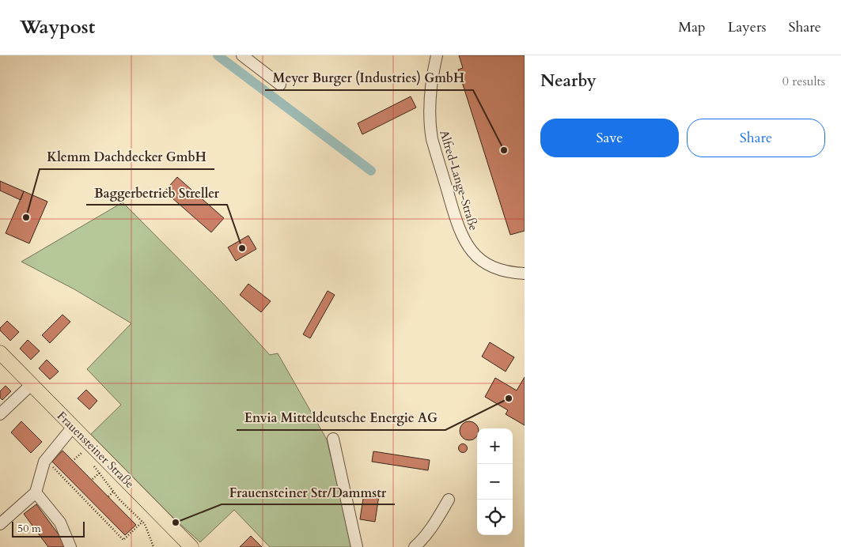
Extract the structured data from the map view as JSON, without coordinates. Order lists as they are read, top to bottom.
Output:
{
  "streets": {
    "main road": ["Frauensteiner Straße"],
    "street": ["Alfred-Lange-Straße"]
  },
  "places": [
    "Meyer Burger (Industries) GmbH",
    "Klemm Dachdecker GmbH",
    "Baggerbetrieb Streller",
    "Envia Mitteldeutsche Energie AG",
    "Frauensteiner Str/Dammstr"
  ],
  "scale_bar": "50 m",
  "page": {
    "header": "Waypost",
    "nav": ["Map", "Layers", "Share"],
    "heading": ["Nearby", "0 results"],
    "buttons": ["Save", "Share"],
    "map_buttons": ["+", "−"],
    "scale": "50 m"
  }
}
